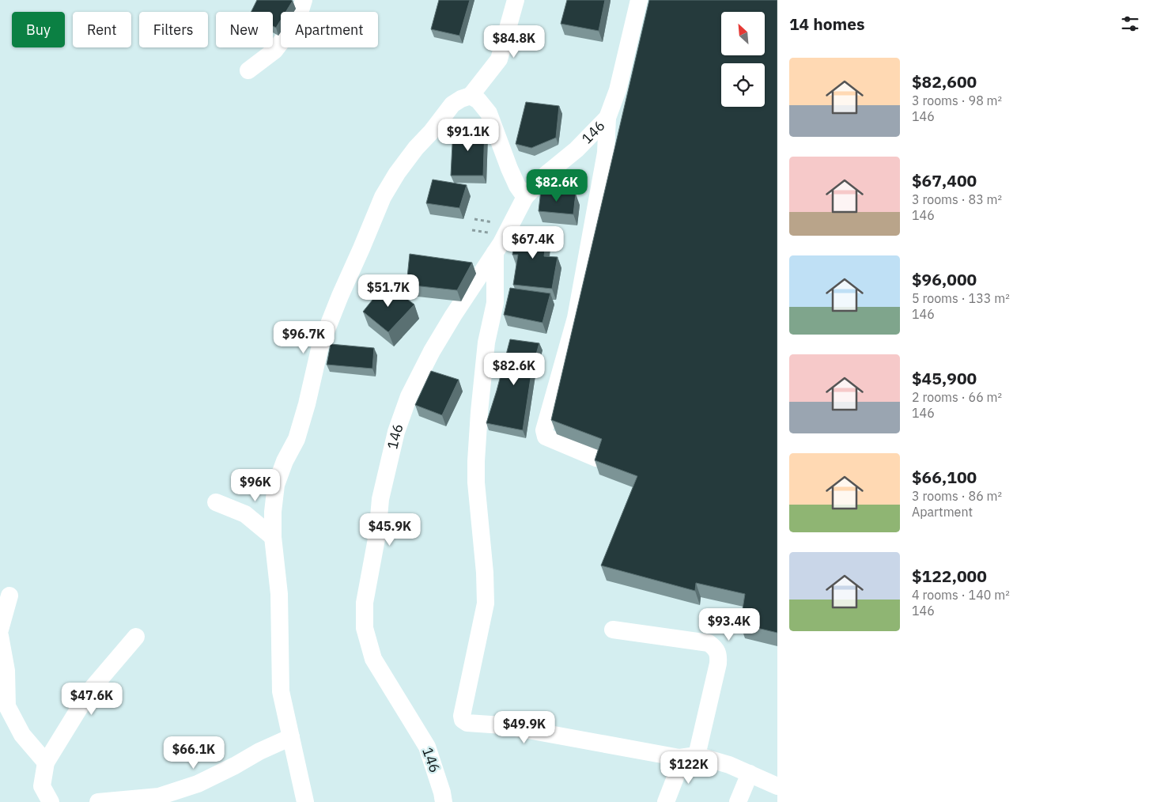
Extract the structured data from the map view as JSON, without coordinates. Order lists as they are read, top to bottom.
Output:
{
  "streets": {
    "street": ["146"]
  },
  "north": "top left",
  "page": {
    "heading": "14 homes",
    "chip": [
      "Buy",
      "Rent",
      "Filters",
      "New",
      "Apartment"
    ],
    "price": [
      "$84.8K",
      "$91.1K",
      "$82.6K",
      "$67.4K",
      "$51.7K",
      "$96.7K",
      "$82.6K",
      "$96K",
      "$45.9K",
      "$93.4K",
      "$47.6K",
      "$49.9K",
      "$66.1K",
      "$122K"
    ],
    "list": [
      {
        "name": "$82,600",
        "note": "3 rooms · 98 m² · 146"
      },
      {
        "name": "$67,400",
        "note": "3 rooms · 83 m² · 146"
      },
      {
        "name": "$96,000",
        "note": "5 rooms · 133 m² · 146"
      },
      {
        "name": "$45,900",
        "note": "2 rooms · 66 m² · 146"
      },
      {
        "name": "$66,100",
        "note": "3 rooms · 86 m² · Apartment"
      },
      {
        "name": "$122,000",
        "note": "4 rooms · 140 m² · 146"
      }
    ]
  }
}
